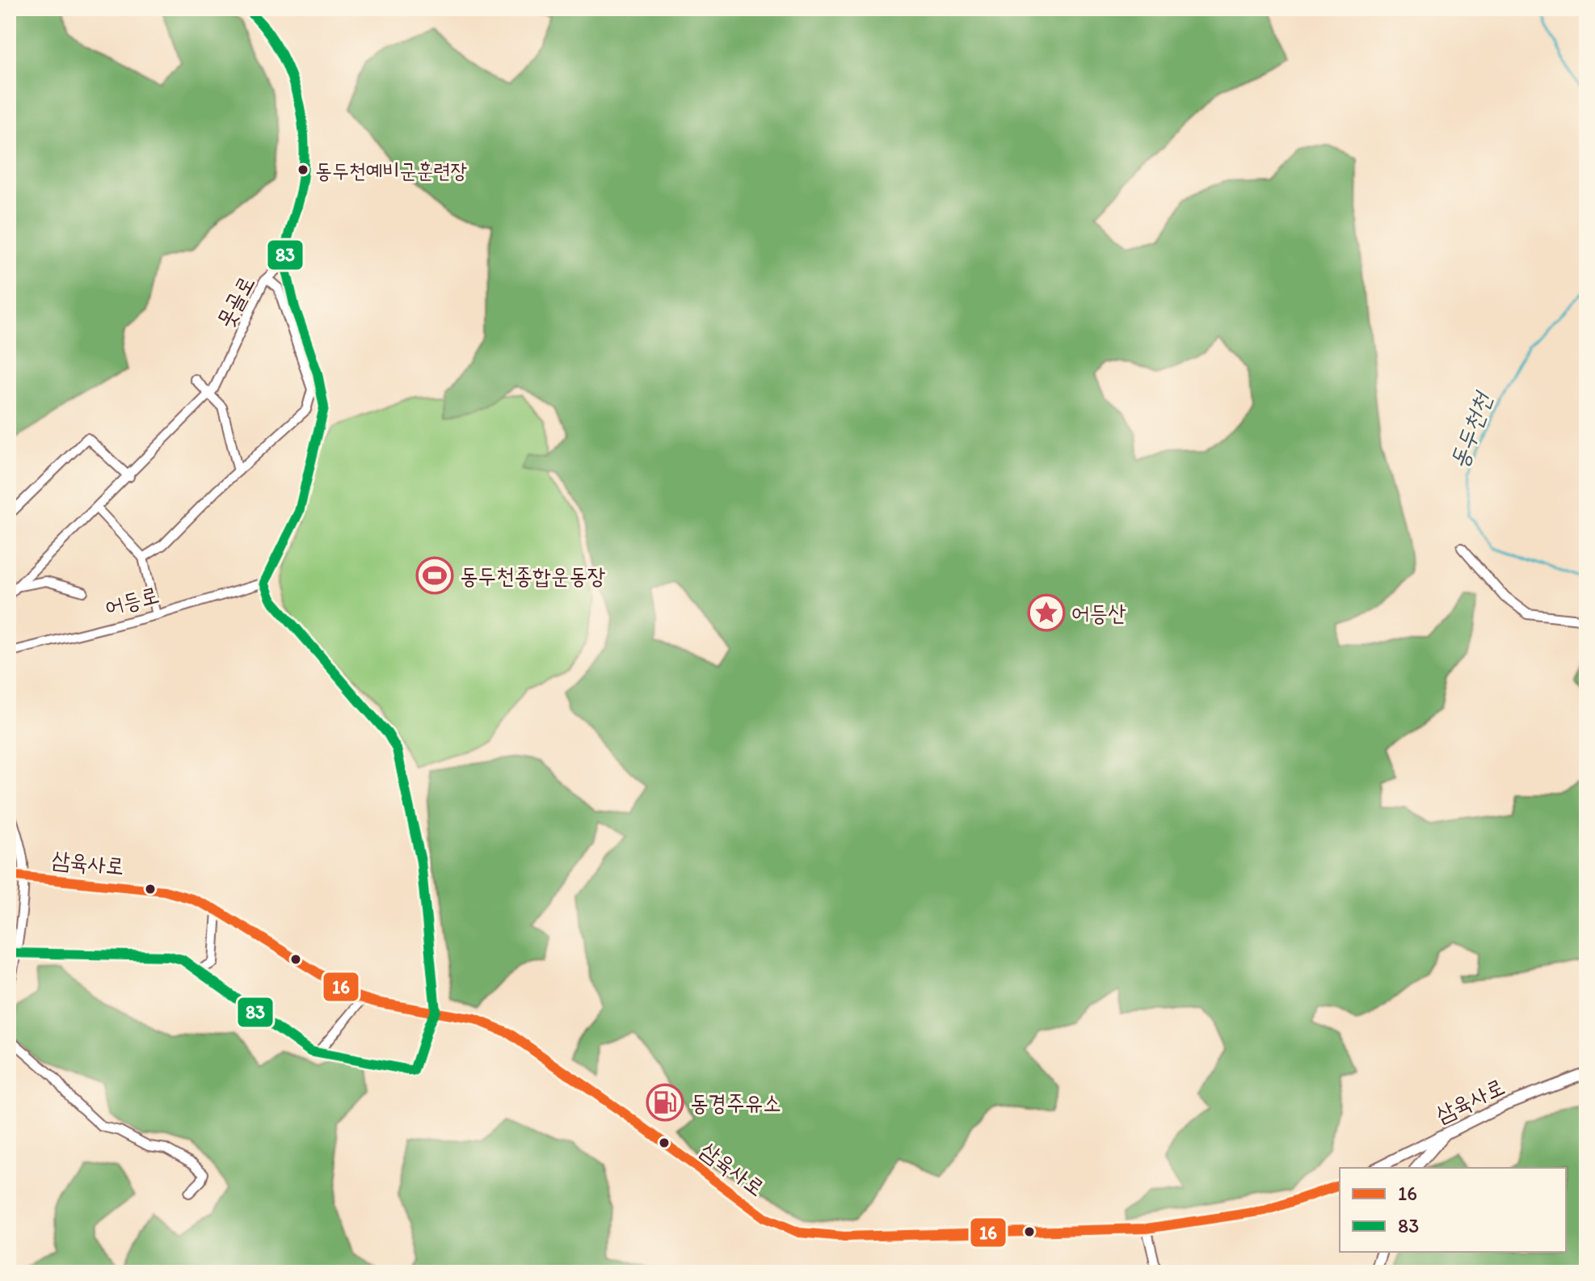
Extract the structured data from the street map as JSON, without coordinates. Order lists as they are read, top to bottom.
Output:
{
  "streets": {
    "main road": ["삼육사로"],
    "street": ["못골로", "어등로"]
  },
  "water": ["동두천천"],
  "places": {
    "other": ["동두천예비군훈련장"],
    "sports": ["동두천종합운동장"],
    "place": ["어등산"],
    "fuel station": ["동경주유소"]
  },
  "lines": ["transit line 83", "transit line 16"],
  "legend": ["16", "83"]
}
